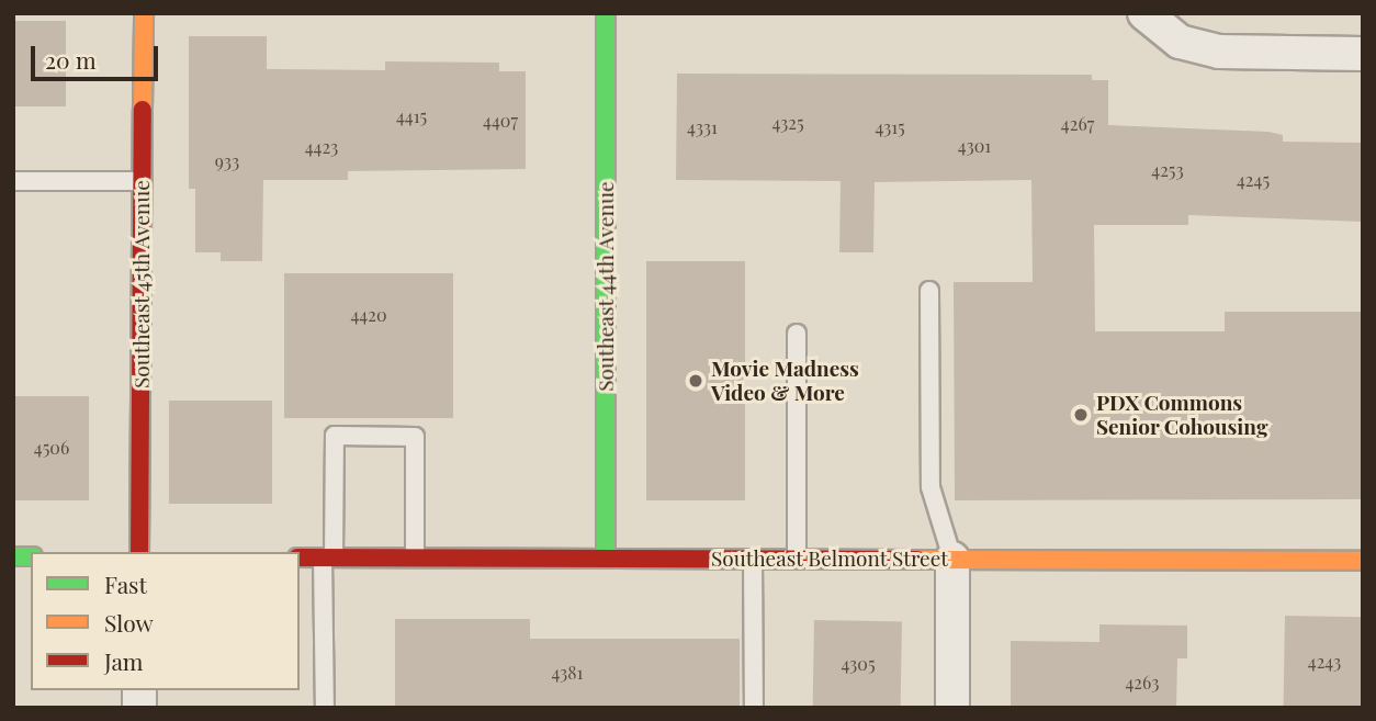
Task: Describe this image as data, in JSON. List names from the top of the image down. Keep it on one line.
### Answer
{"streets":{"street":["Southeast 45th Avenue","Southeast 44th Avenue","Southeast Belmont Street"]},"crossings":[["Southeast 44th Avenue","Southeast Belmont Street"]],"places":["Movie Madness Video & More","PDX Commons Senior Cohousing"],"house_numbers":["4415","4407","4325","4267","4331","4315","4301","4423","933","4253","4245","4420","4506","4243","4305","4381","4263"],"legend":["Fast","Slow","Jam"],"scale_bar":"20 m"}
